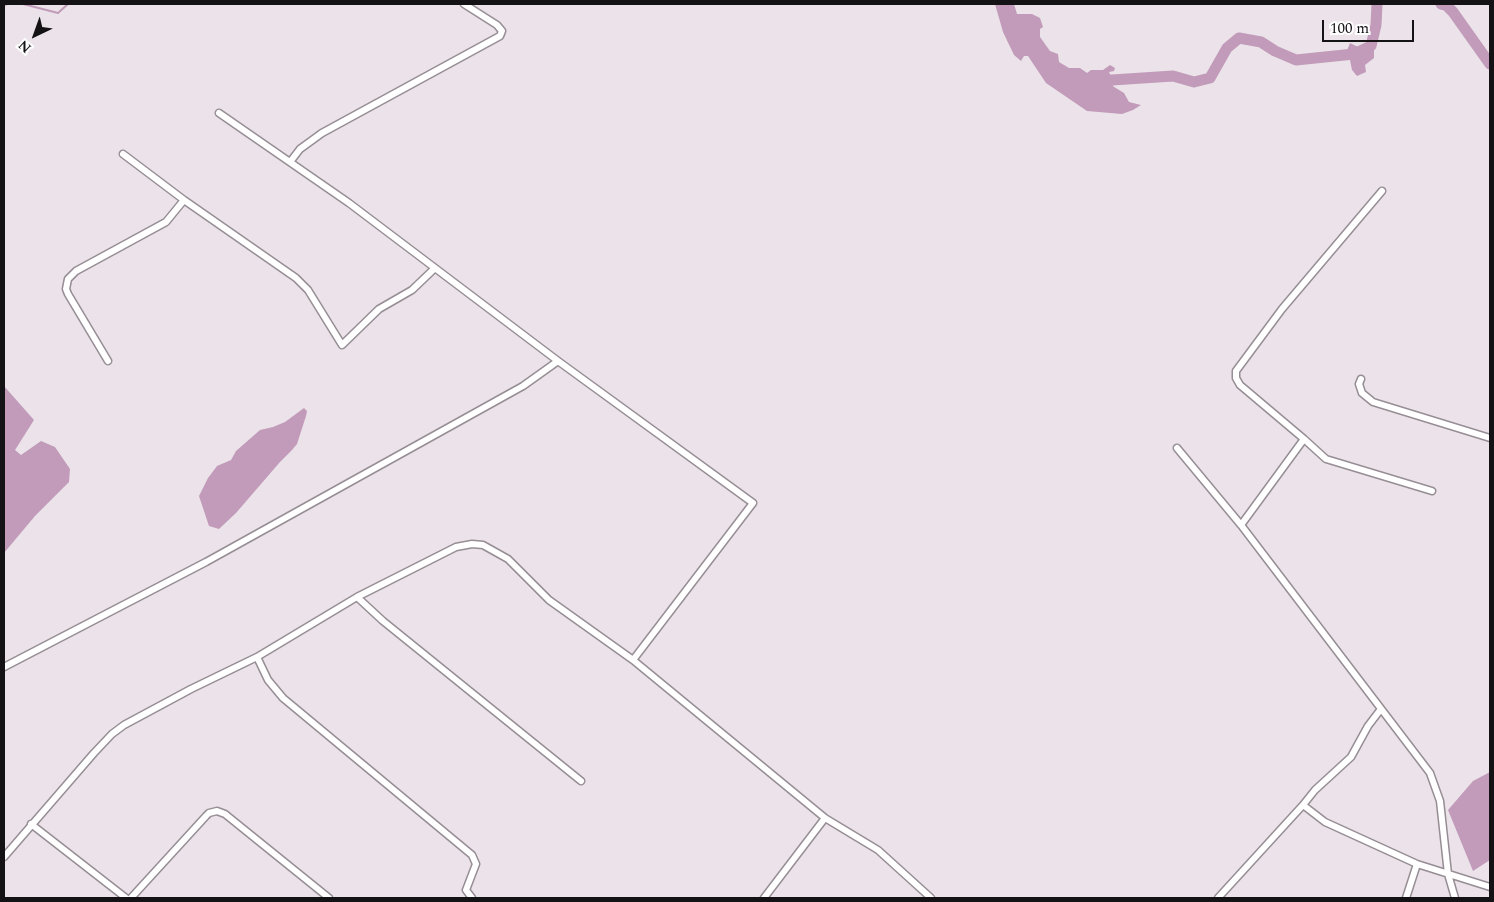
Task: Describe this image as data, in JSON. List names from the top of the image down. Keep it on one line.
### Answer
{"scale_bar":"100 m","north":"bottom left"}
